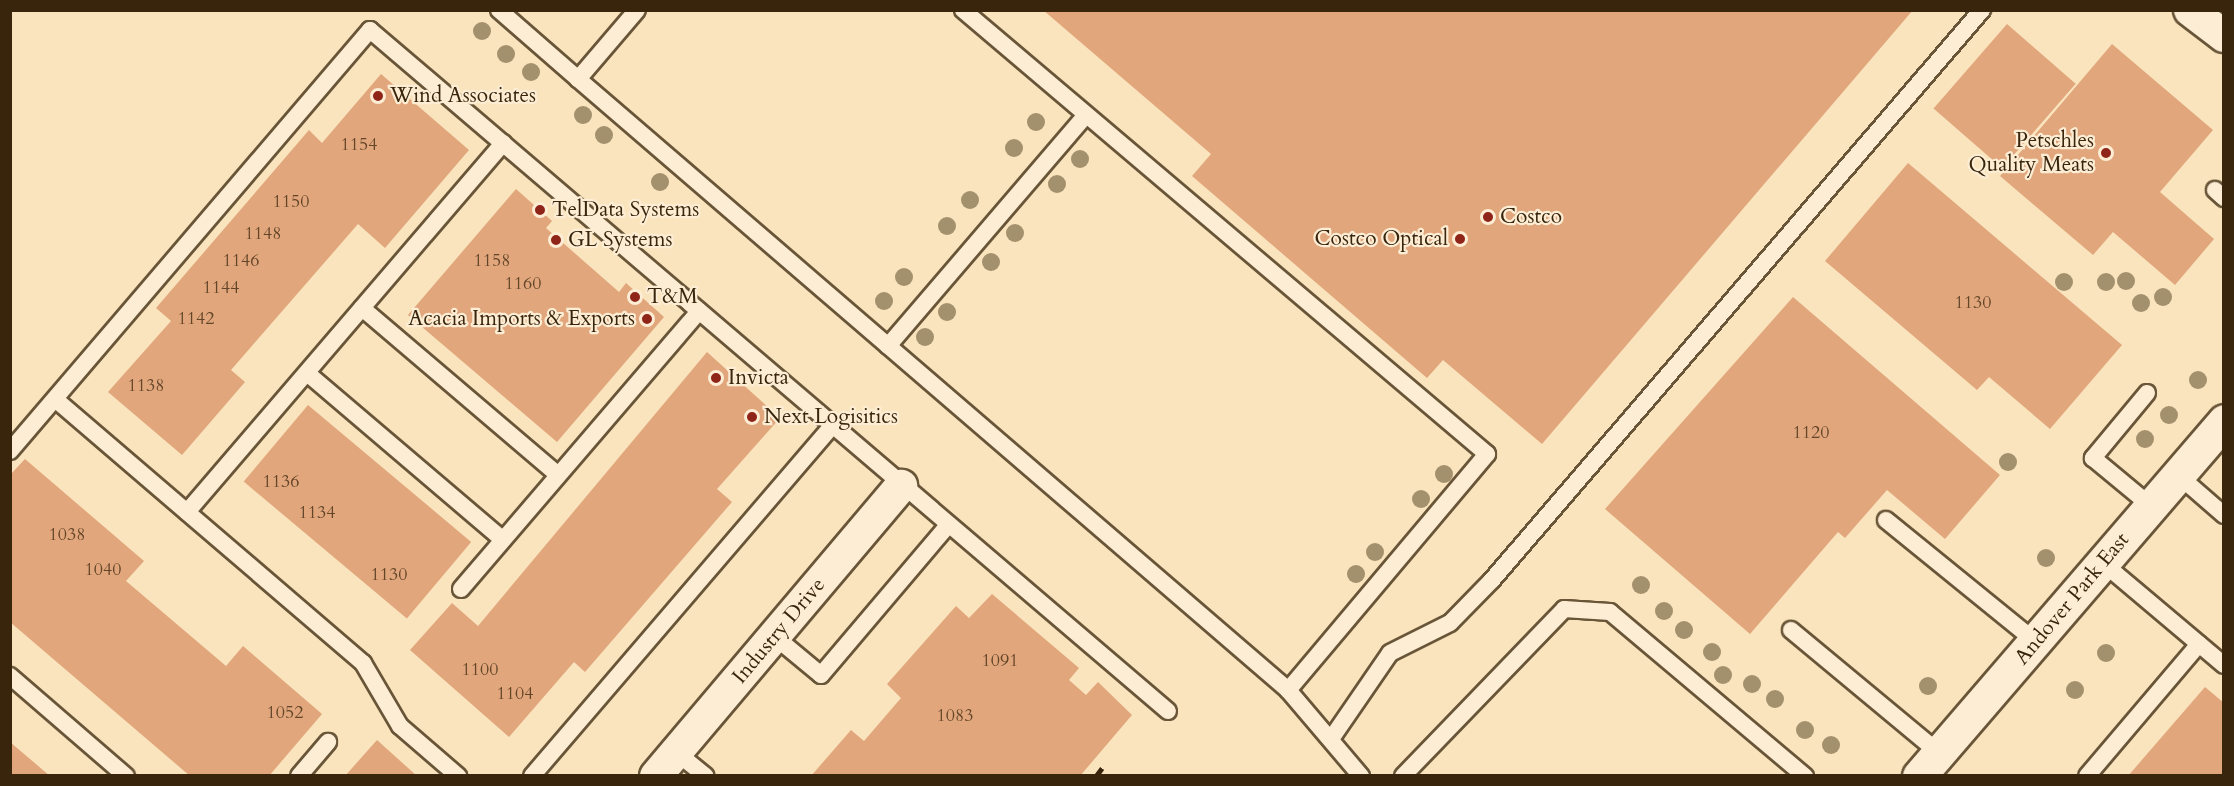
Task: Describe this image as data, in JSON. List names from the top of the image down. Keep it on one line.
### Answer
{"streets":{"street":["Andover Park East","Industry Drive"]},"places":["Wind Associates","Petschles Quality Meats","TelData Systems","Costco","Costco Optical","GL Systems","T&M","Acacia Imports & Exports","Invicta","Next Logisitics"],"house_numbers":["1154","1150","1148","1146","1158","1160","1144","1130","1142","1138","1120","1136","1134","1038","1040","1130","1091","1100","1104","1052","1083"]}
